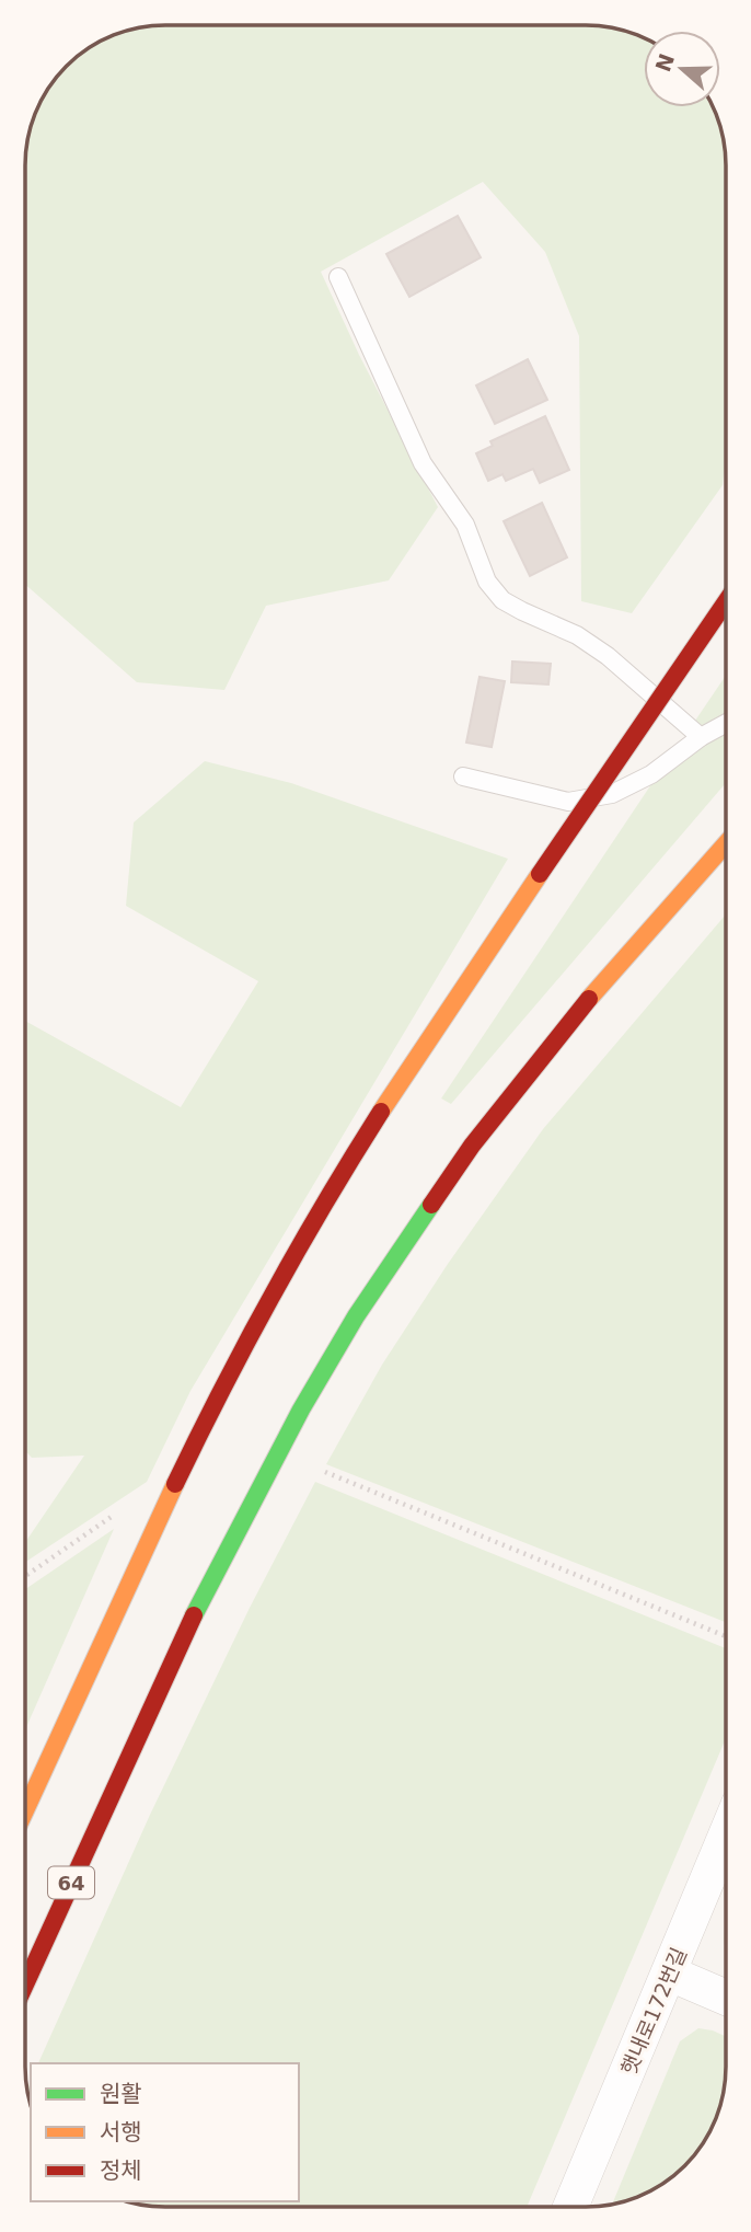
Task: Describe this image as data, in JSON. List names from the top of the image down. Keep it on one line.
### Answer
{"streets":{"highway":["64"],"street":["햇내로172번길"]},"legend":["원활","서행","정체"],"north":"left"}
